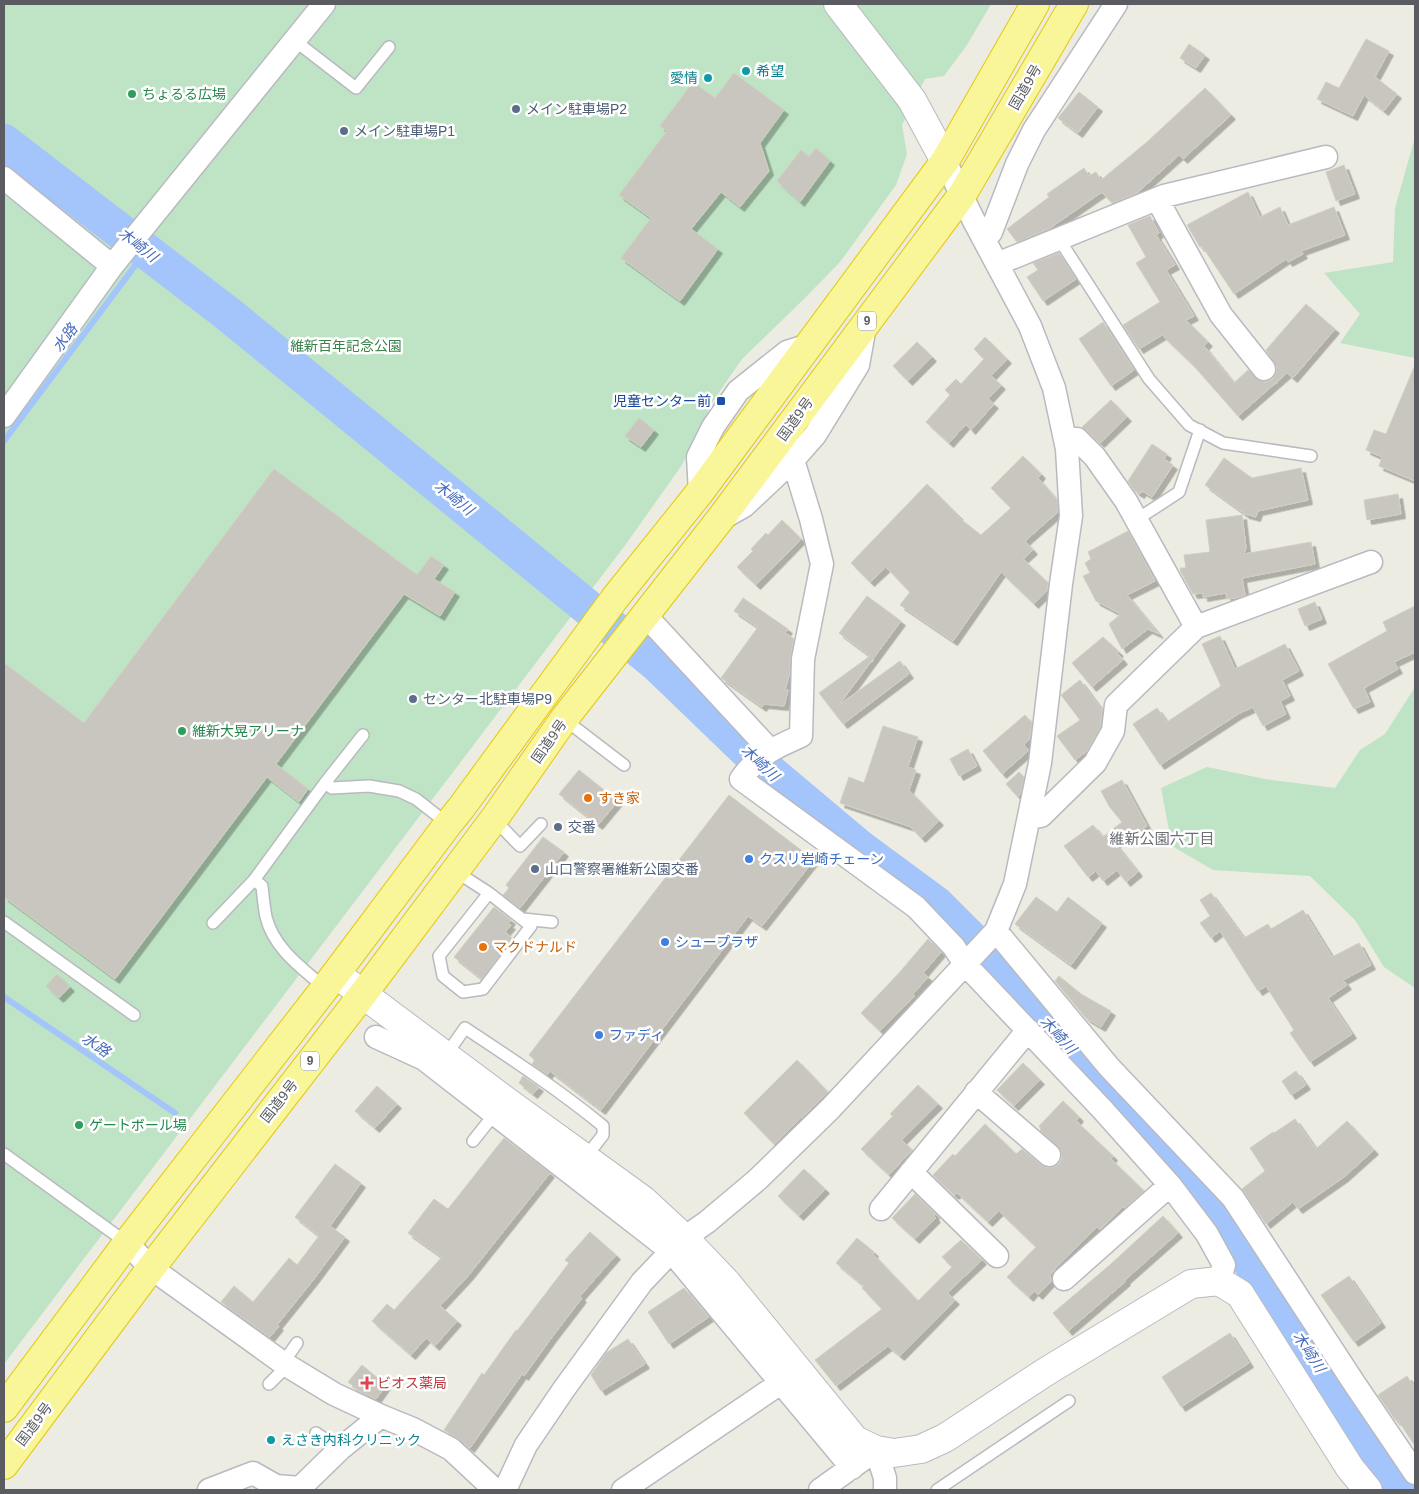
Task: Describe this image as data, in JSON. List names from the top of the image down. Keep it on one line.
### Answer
{"streets":{"highway":["国道9号","9"]},"districts":["維新公園六丁目"],"water":["木崎川","水路"],"parks":["維新百年記念公園"],"places":{"other":["希望","愛情","ちょるる広場","メイン駐車場P2","メイン駐車場P1","センター北駐車場P9","維新大晃アリーナ","すき家","交番","クスリ岩崎チェーン","山口警察署維新公園交番","シュープラザ","マクドナルド","ファディ","ゲートボール場","えさき内科クリニック"],"transit":["児童センター前"],"health":["ビオス薬局"]}}
